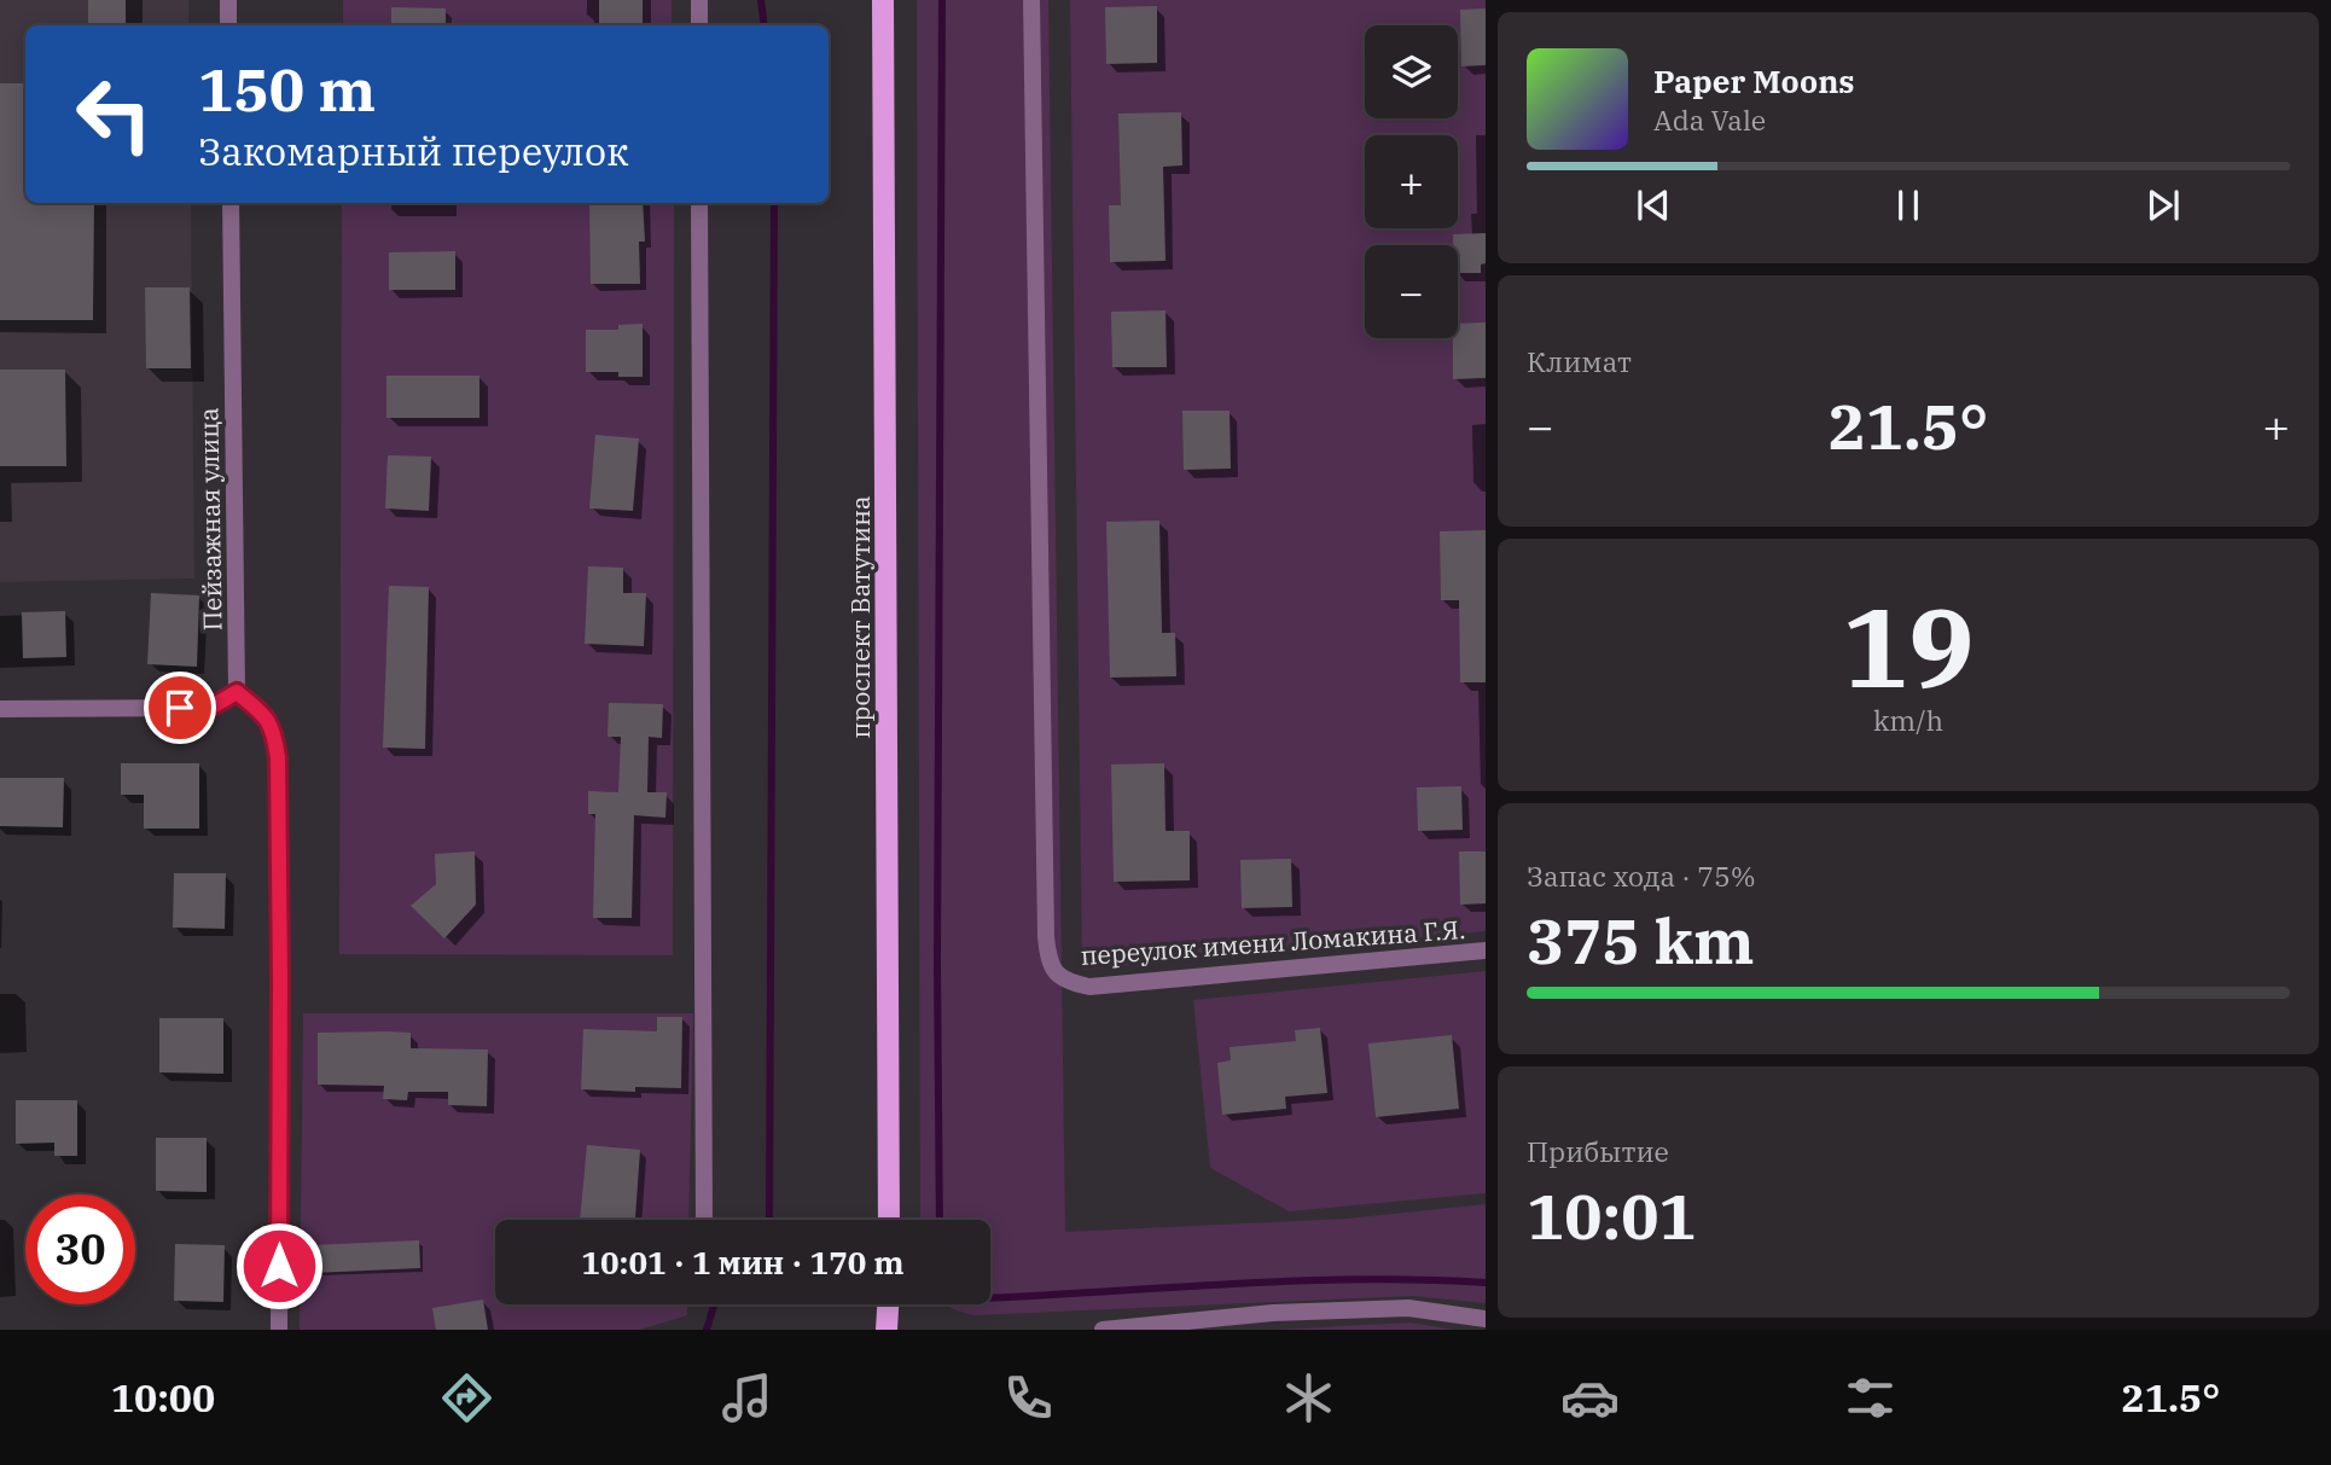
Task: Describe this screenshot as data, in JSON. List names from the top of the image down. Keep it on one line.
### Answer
{"streets":{"main road":["проспект Ватутина"],"street":["Пейзажная улица","переулок имени Ломакина Г.Я."]},"page":{"map_buttons":["+","−"],"turn":["150 m","Закомарный переулок"],"song":["Paper Moons","Ada Vale"],"tile":["Климат",["19","km/h"],["Запас хода · 75%","375 km"],["Прибытие","10:01"]],"heat":["−","21.5°","+"],"limit":"30","trip":"10:01 · 1 мин · 170 m","tabs":["10:00","21.5°"]}}
